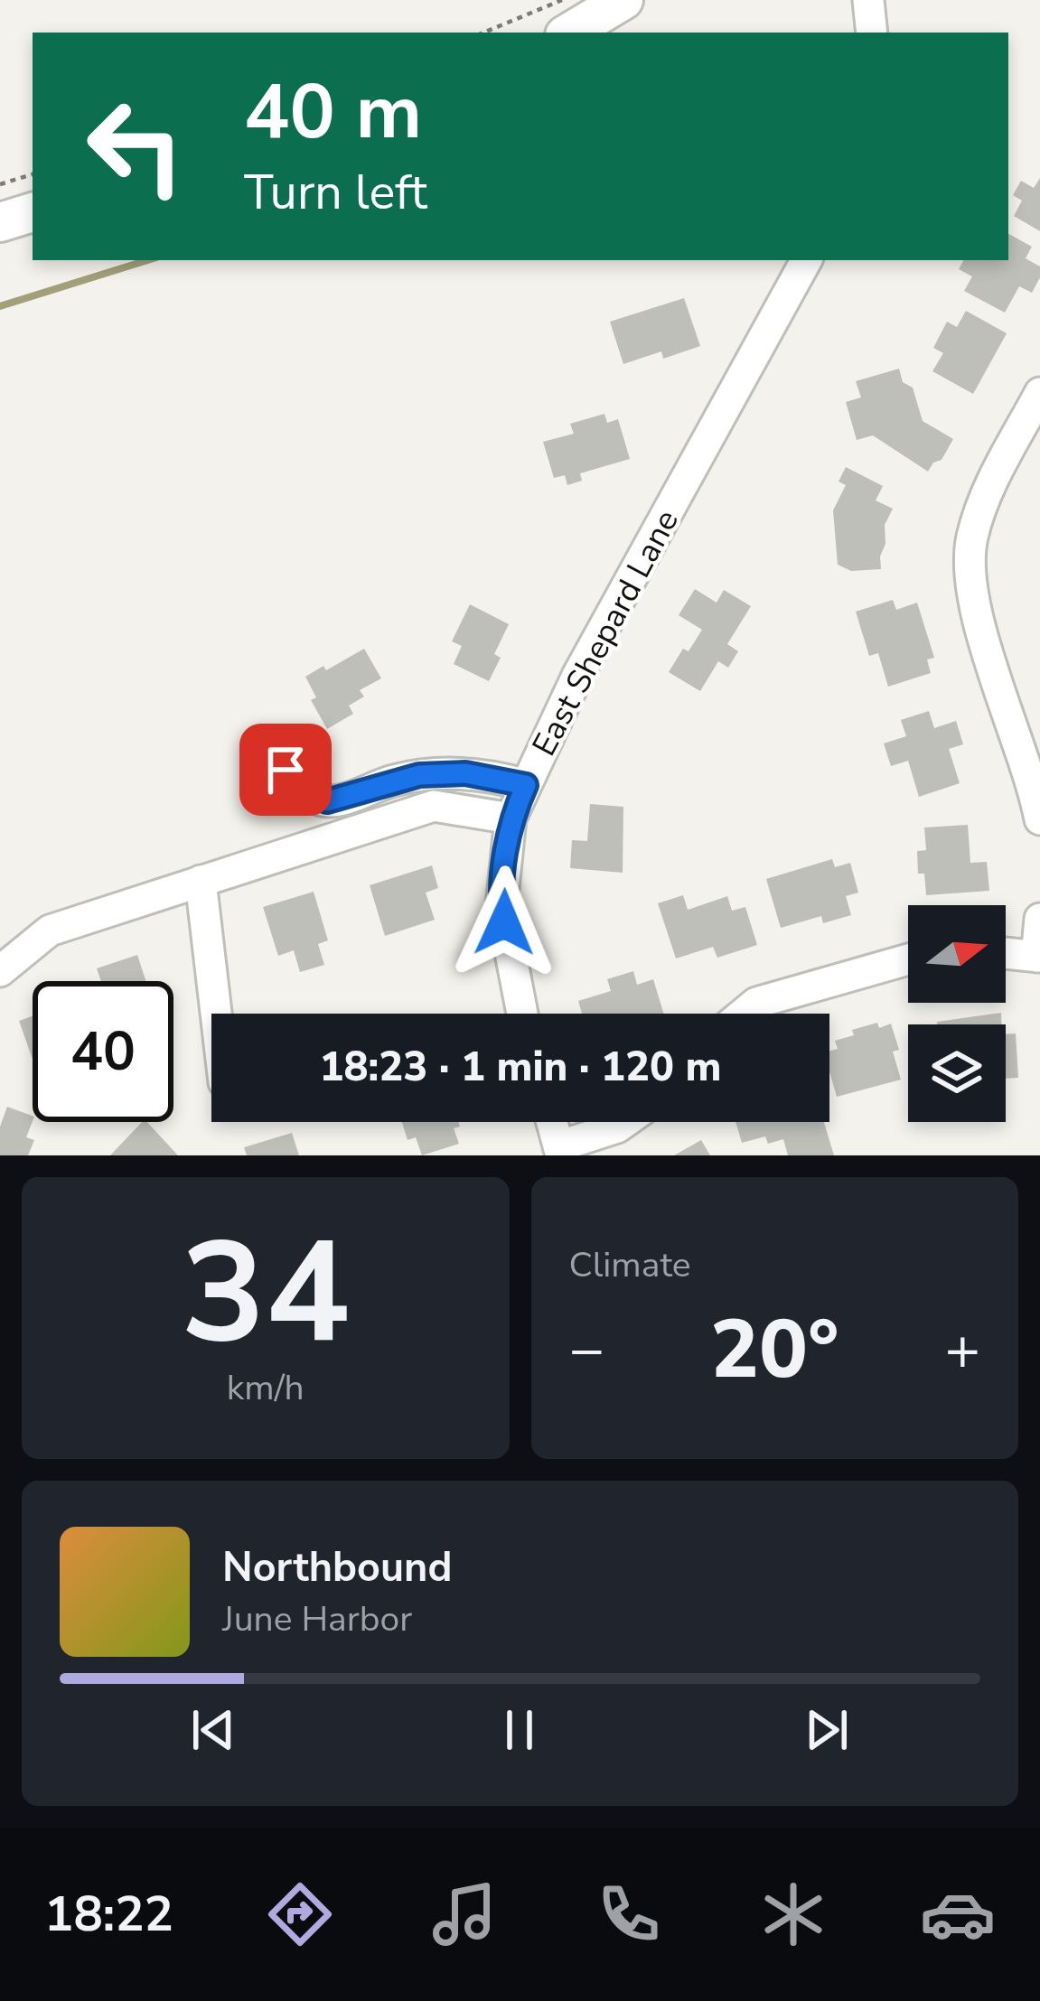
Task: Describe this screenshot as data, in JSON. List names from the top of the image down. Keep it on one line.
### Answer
{"streets":{"street":["East Shepard Lane"]},"north":"right","page":{"turn":["40 m","Turn left"],"limit":"40","trip":"18:23 · 1 min · 120 m","tile":[["34","km/h"],"Climate"],"heat":["−","20°","+"],"song":["Northbound","June Harbor"],"tabs":"18:22"}}
